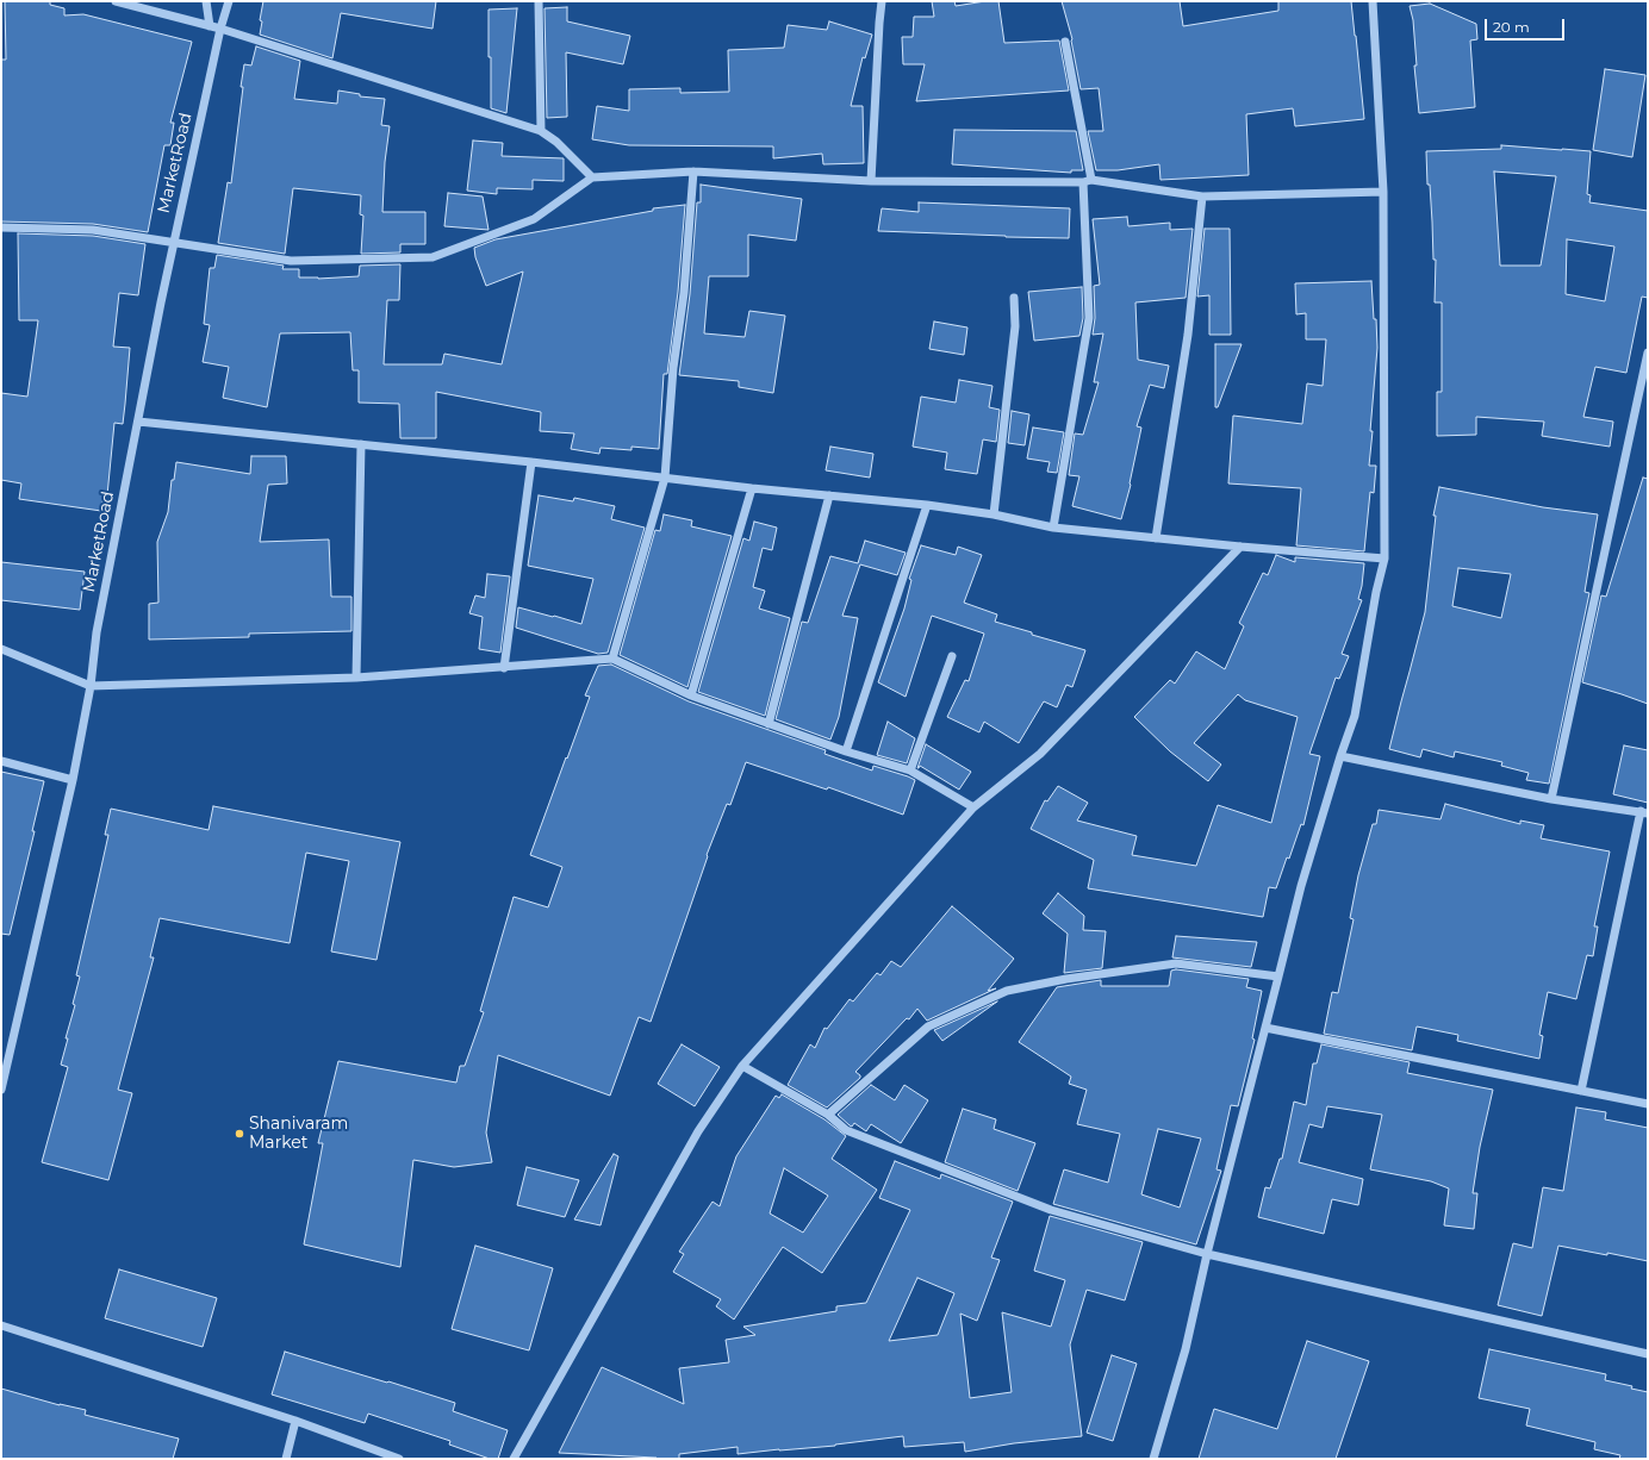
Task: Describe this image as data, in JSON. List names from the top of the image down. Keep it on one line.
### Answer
{"streets":{"street":["MarketRoad"]},"places":["Shanivaram Market"],"scale_bar":"20 m"}
